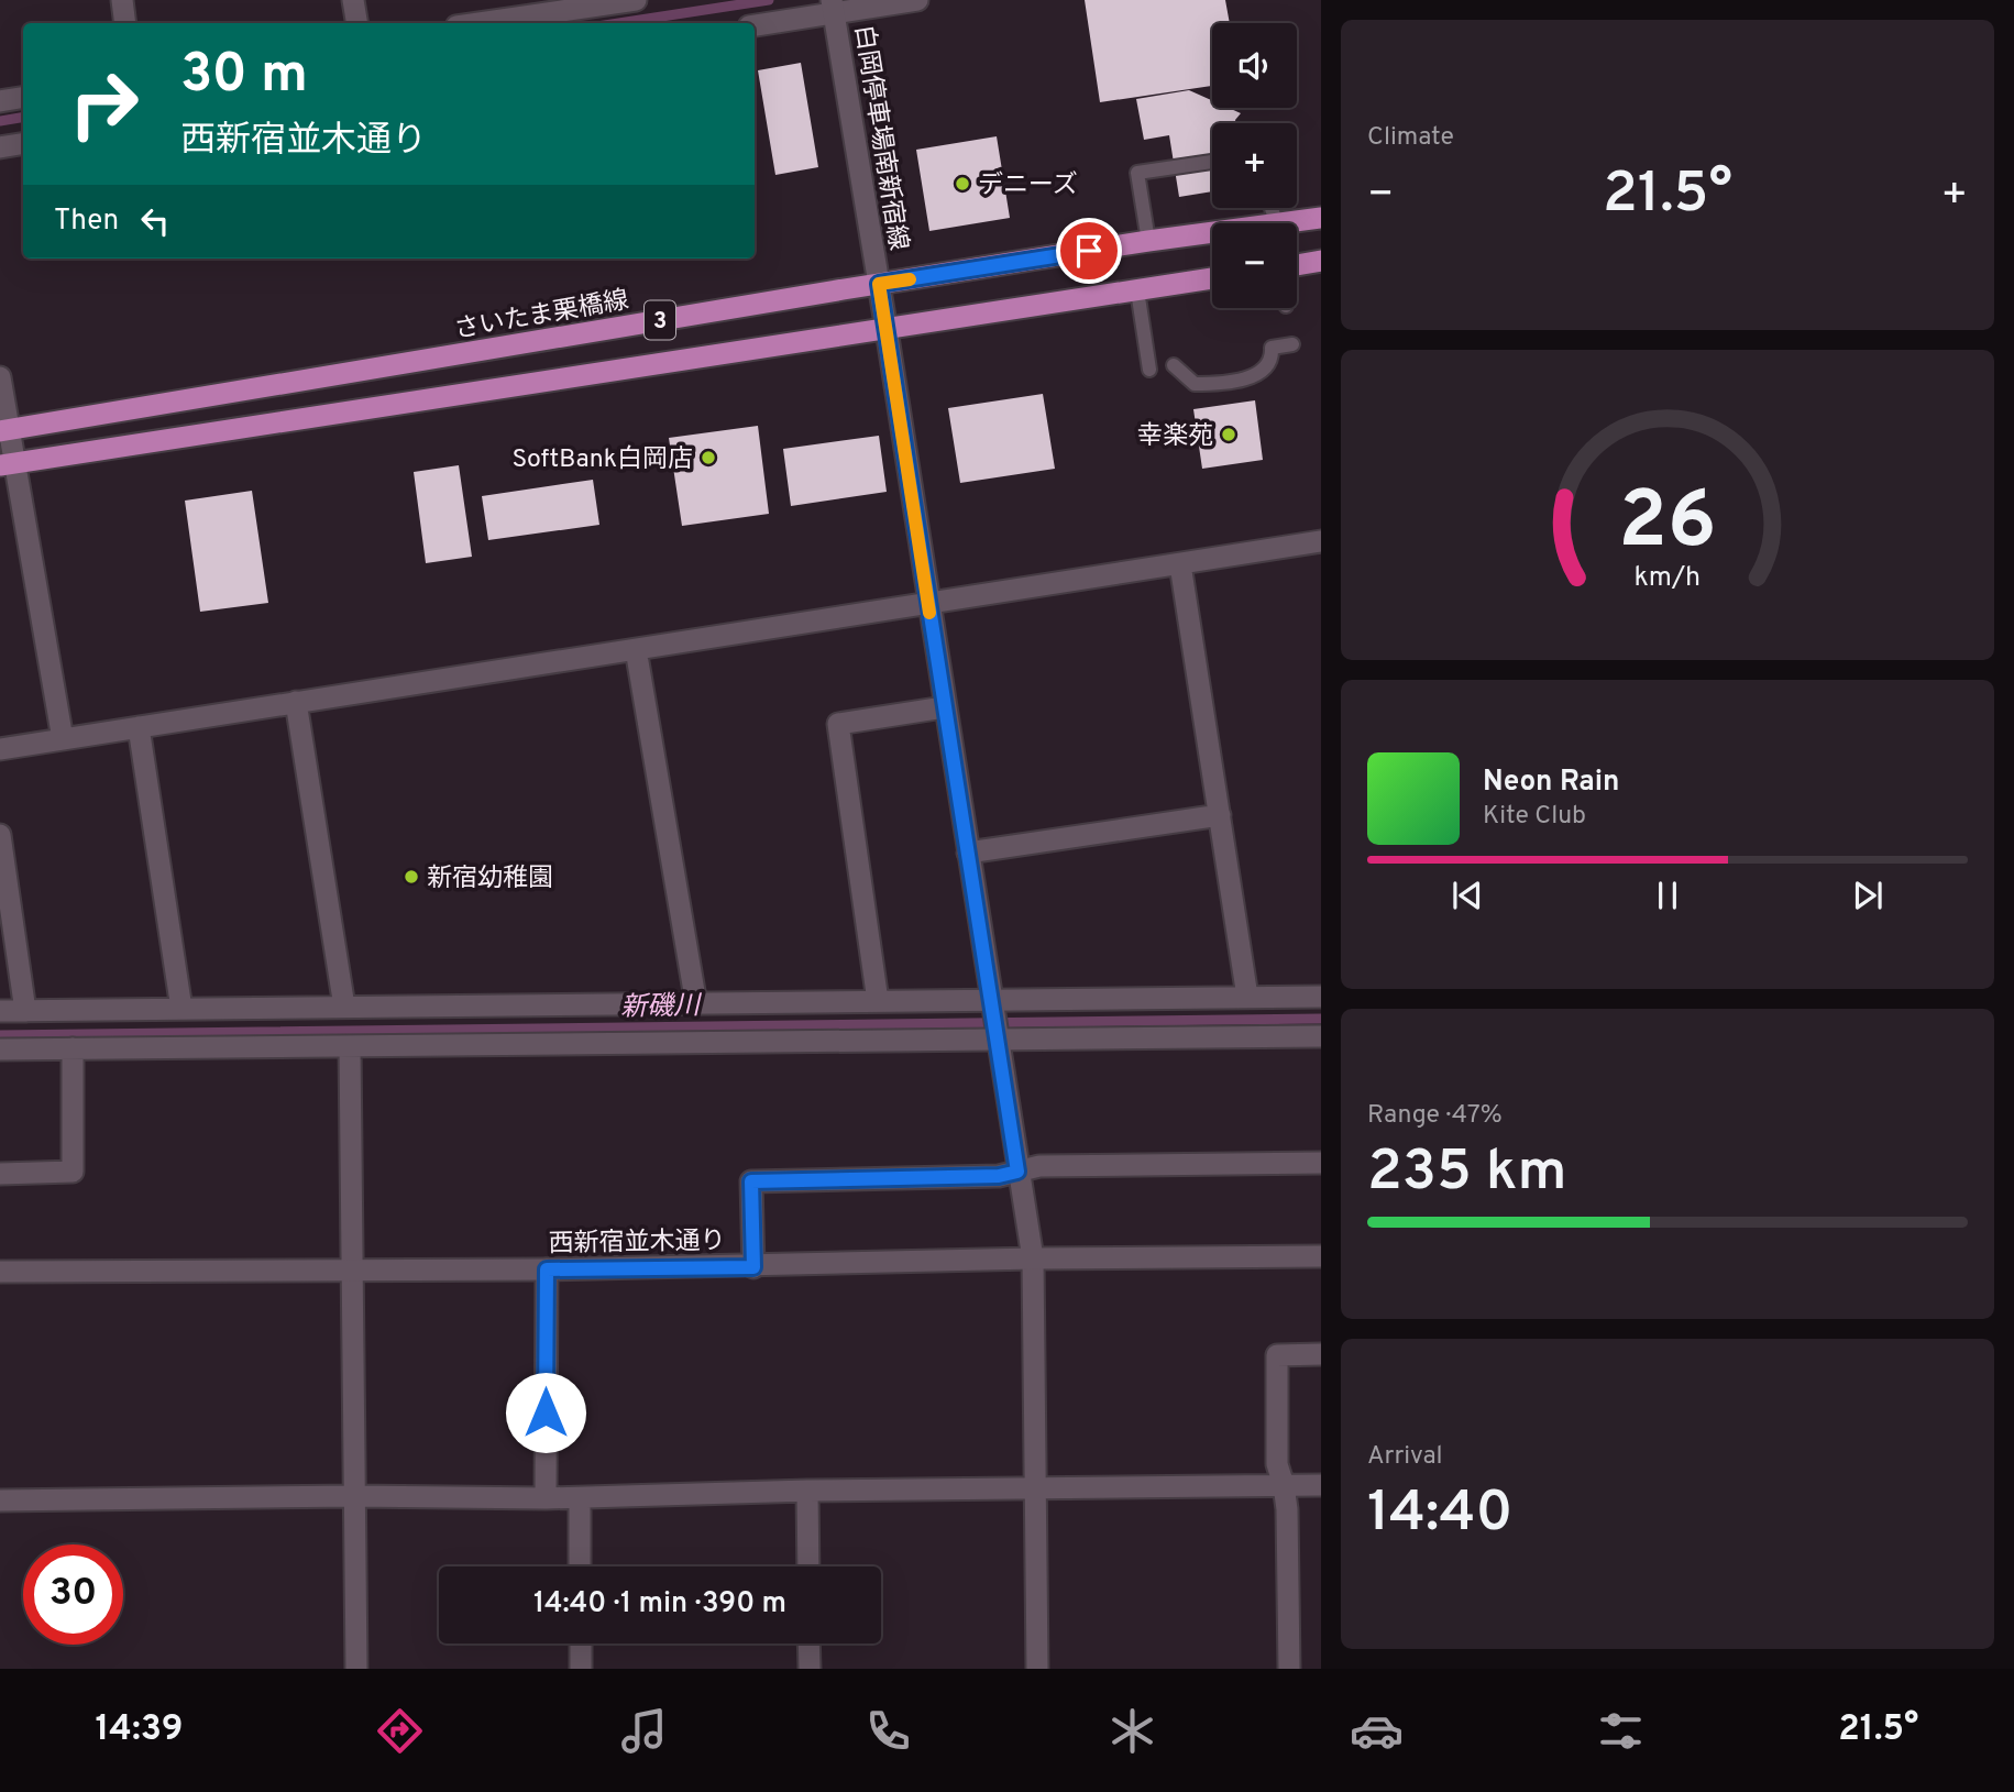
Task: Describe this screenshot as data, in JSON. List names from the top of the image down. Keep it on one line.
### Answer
{"streets":{"main road":["さいたま栗橋線","3"],"street":["白岡停車場南新宿線","西新宿並木通り"]},"crossings":[["白岡停車場南新宿線","さいたま栗橋線"],["白岡停車場南新宿線","3"],["白岡停車場南新宿線","西新宿並木通り"]],"water":["新磯川"],"places":["デニーズ","幸楽苑","SoftBank白岡店","新宿幼稚園"],"page":{"tile":["Climate",["Range · 47%","235 km"],["Arrival","14:40"]],"map_buttons":["+","−"],"turn":["30 m","西新宿並木通り"],"heat":["−","21.5°","+"],"then":"Then","song":["Neon Rain","Kite Club"],"limit":"30","trip":"14:40 · 1 min · 390 m","tabs":["14:39","21.5°"],"gauge":["26","km/h"]}}
